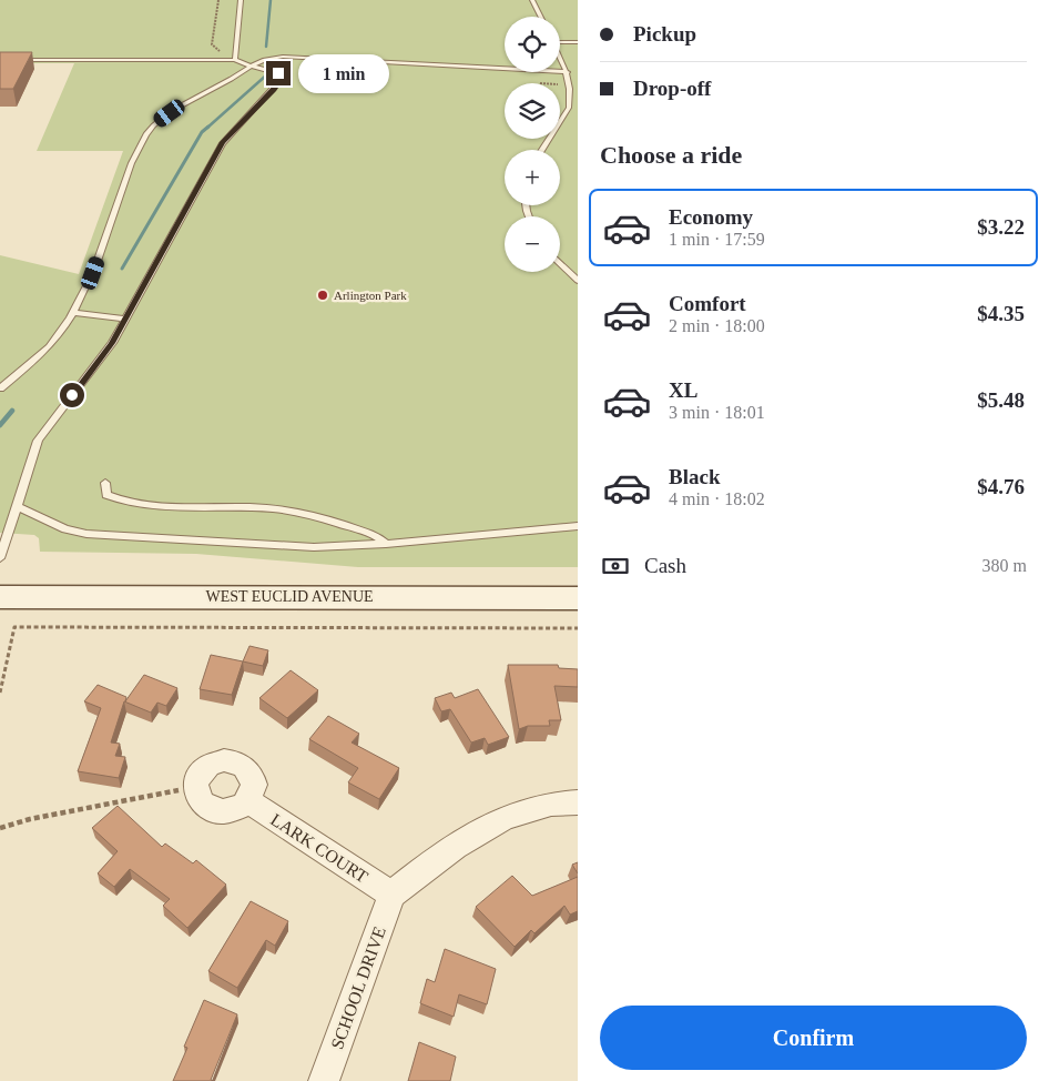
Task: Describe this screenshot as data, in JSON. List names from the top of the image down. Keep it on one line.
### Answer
{"streets":{"main road":["WEST EUCLID AVENUE"],"street":["LARK COURT","SCHOOL DRIVE"]},"crossings":[["LARK COURT","SCHOOL DRIVE"]],"places":["Arlington Park"],"page":{"banner":["Pickup","Drop-off"],"map_buttons":["+","−"],"bubble":"1 min","heading":"Choose a ride","list":[{"name":"Economy","note":"1 min · 17:59","value":"$3.22"},{"name":"Comfort","note":"2 min · 18:00","value":"$4.35"},{"name":"XL","note":"3 min · 18:01","value":"$5.48"},{"name":"Black","note":"4 min · 18:02","value":"$4.76"}],"pay":["Cash","380 m"],"buttons":"Confirm"}}
